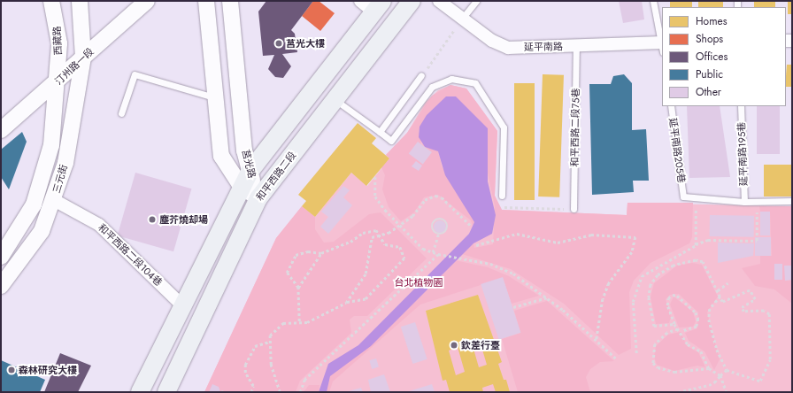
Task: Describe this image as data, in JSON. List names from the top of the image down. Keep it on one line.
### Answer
{"streets":{"main road":["和平西路二段"],"street":["西藏路","延平南路","汀州路一段","莒光路","三元街","和平西路二段104巷"],"lane":["和平西路二段75巷","延平南路205巷","延平南路195巷"]},"crossings":[["西藏路","汀州路一段"],["西藏路","三元街"],["延平南路","和平西路二段75巷"],["汀州路一段","三元街"],["莒光路","和平西路二段"],["三元街","和平西路二段104巷"]],"parks":["台北植物園"],"places":["莒光大樓","塵芥燒却場","欽差行臺","森林研究大樓"],"legend":["Homes","Shops","Offices","Public","Other"]}
